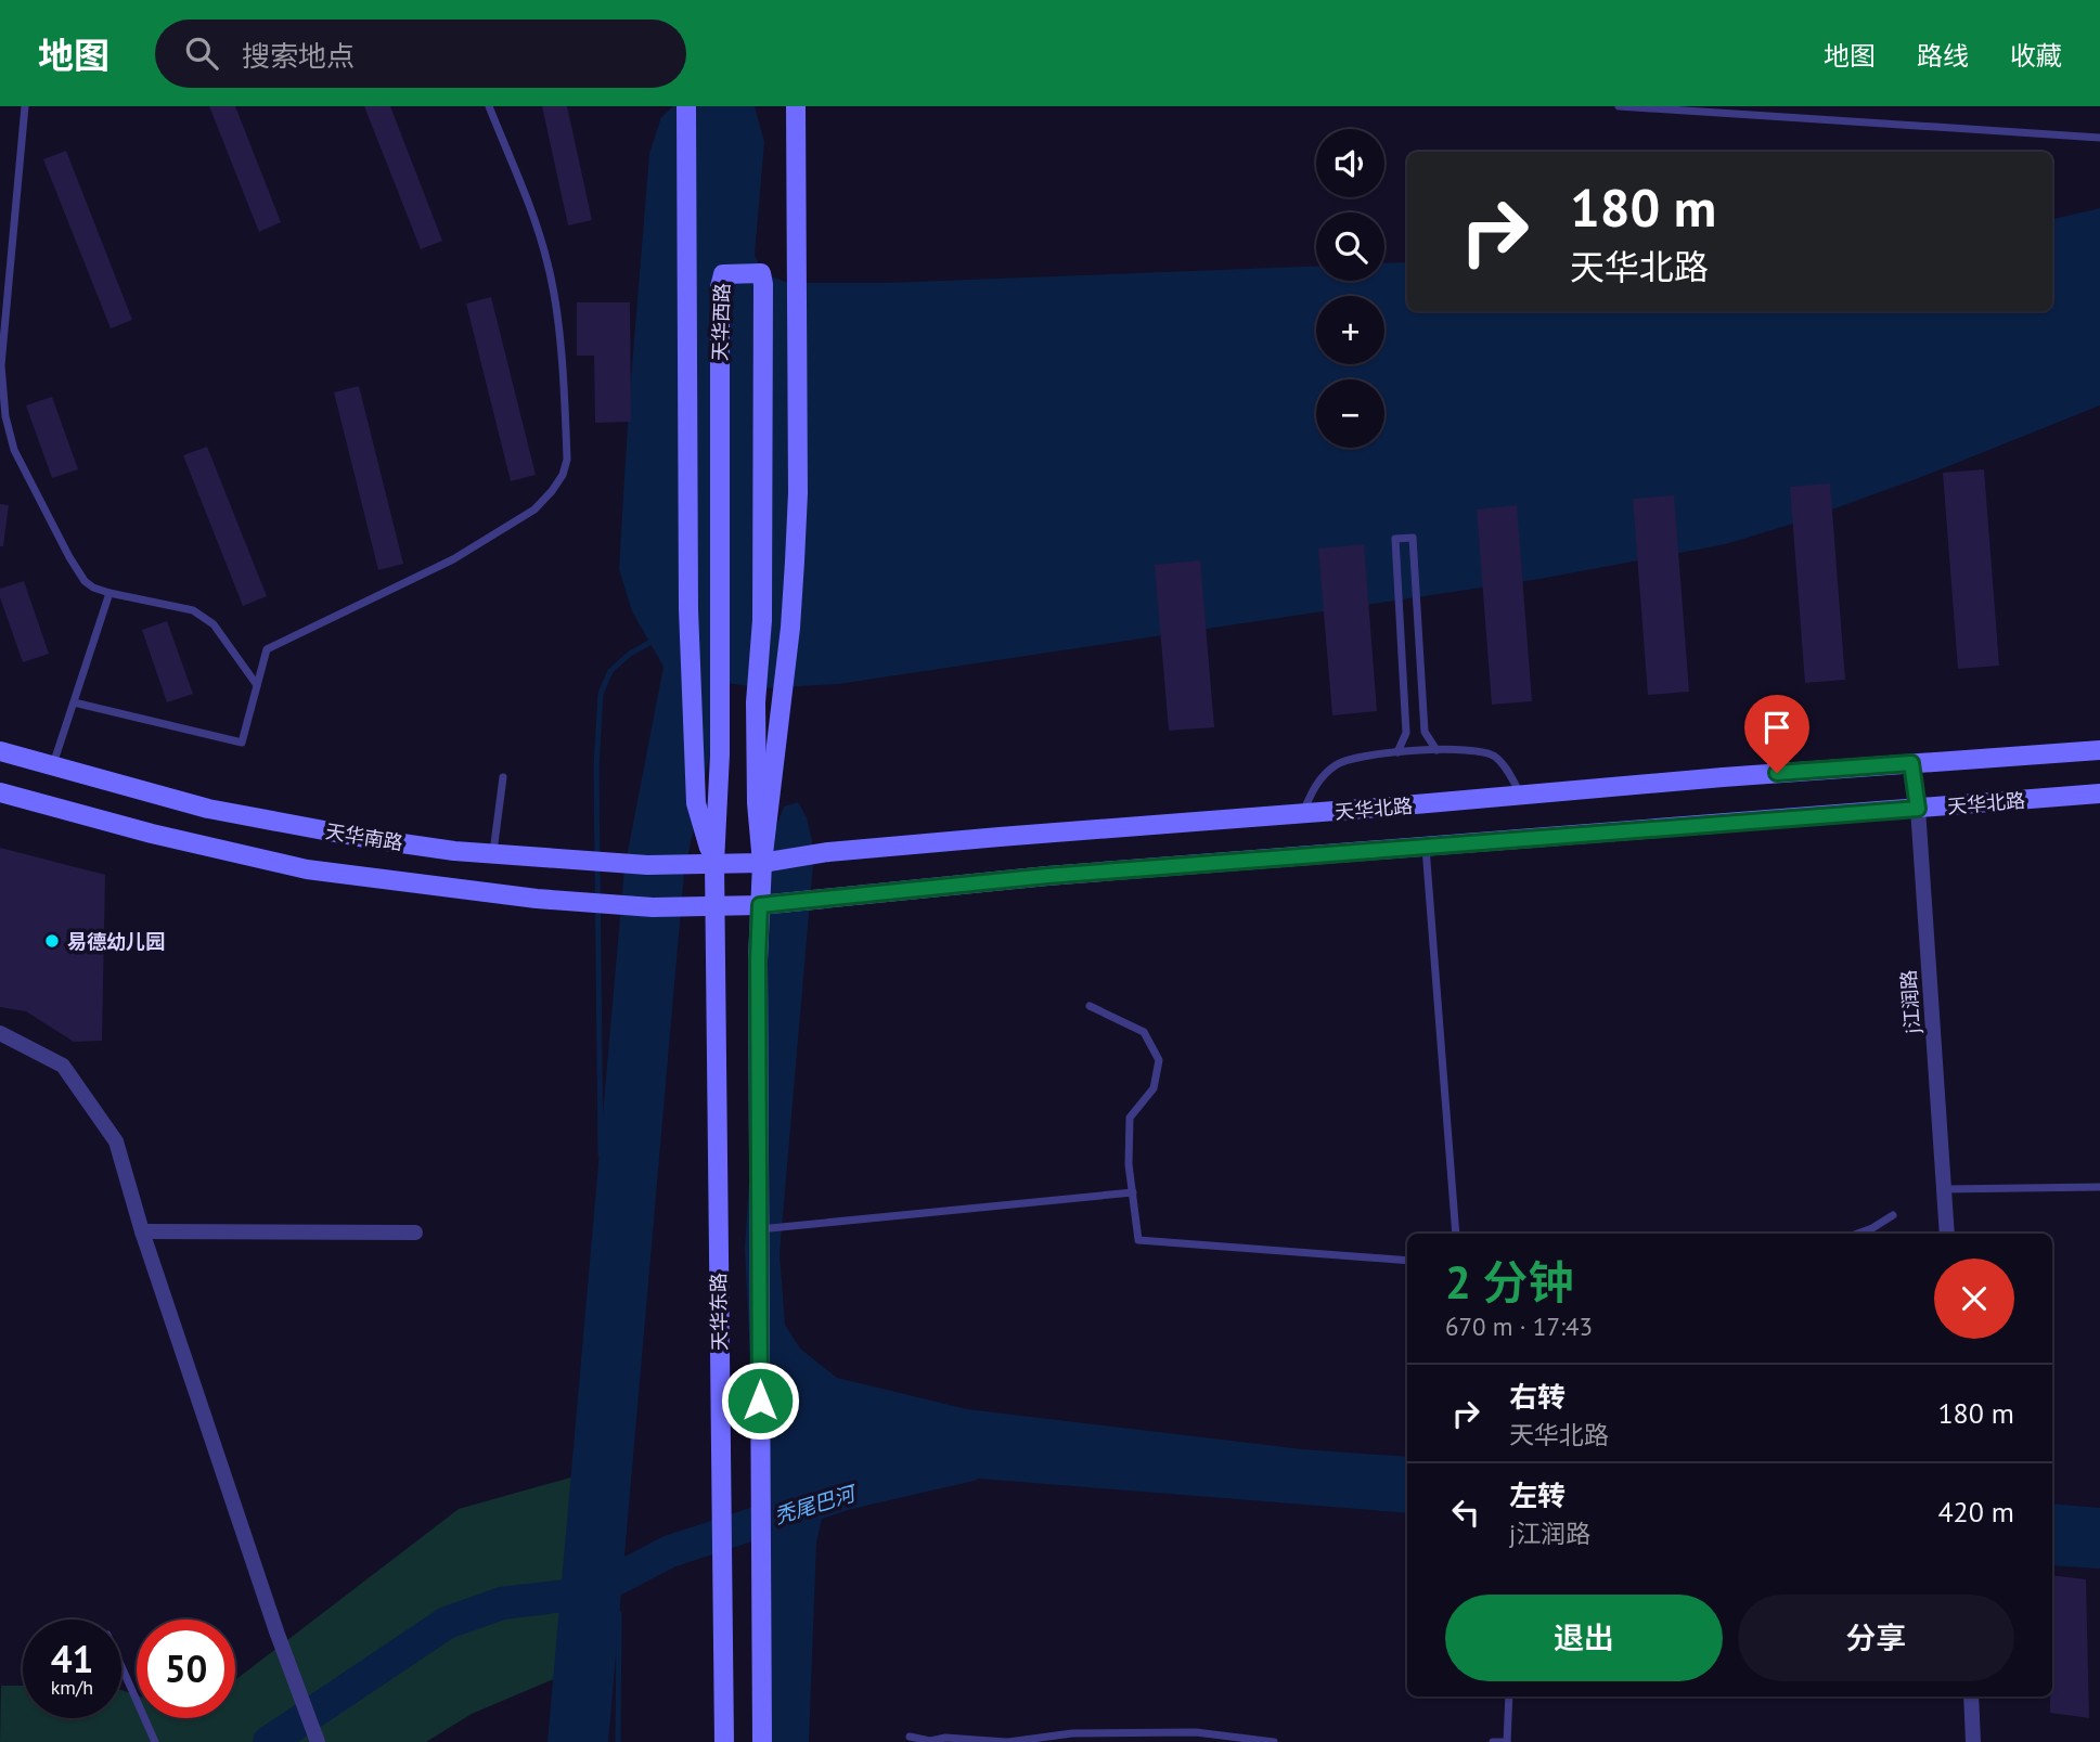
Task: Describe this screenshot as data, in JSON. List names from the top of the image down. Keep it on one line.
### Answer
{"streets":{"main road":["天华西路","天华北路","天华南路","天华东路"],"street":["j江润路"]},"crossings":[["天华西路","天华北路"],["天华西路","天华南路"],["天华西路","天华东路"],["天华北路","天华南路"],["天华北路","j江润路"],["天华北路","天华东路"],["天华南路","天华东路"]],"water":["秃尾巴河"],"places":["易德幼儿园"],"page":{"header":"地图","search":"搜索地点","nav":["地图","路线","收藏"],"map_buttons":["+","−"],"turn":["180 m","天华北路"],"heading":["2 分钟","670 m · 17:43"],"list":[{"name":"右转","note":"天华北路","value":"180 m"},{"name":"左转","note":"j江润路","value":"420 m"}],"buttons":["退出","分享"],"speed":"41 km/h","limit":"50"}}
